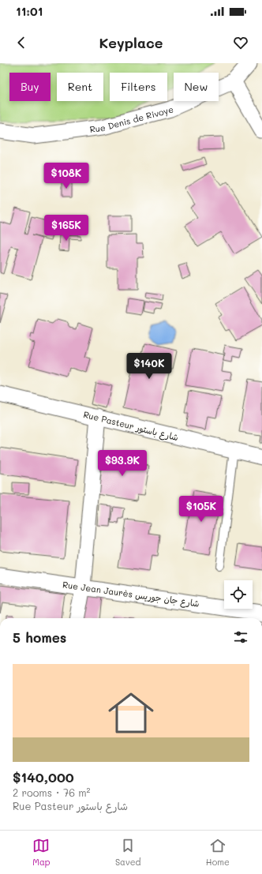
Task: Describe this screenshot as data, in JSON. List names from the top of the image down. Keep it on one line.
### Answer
{"streets":{"street":["Rue Denis de Rivoye","Rue Pasteur شارع باستور","Rue Jean Jaurès شارع جان جوريس"]},"page":{"status":"11:01","header":"Keyplace","chip":["Buy","Rent","Filters","New"],"price":["$108K","$165K","$140K","$93.9K","$105K"],"heading":"5 homes","list":[{"name":"$140,000","note":"2 rooms · 76 m² · Rue Pasteur شارع باستور"}],"tabs":["Map","Saved","Home"]}}
